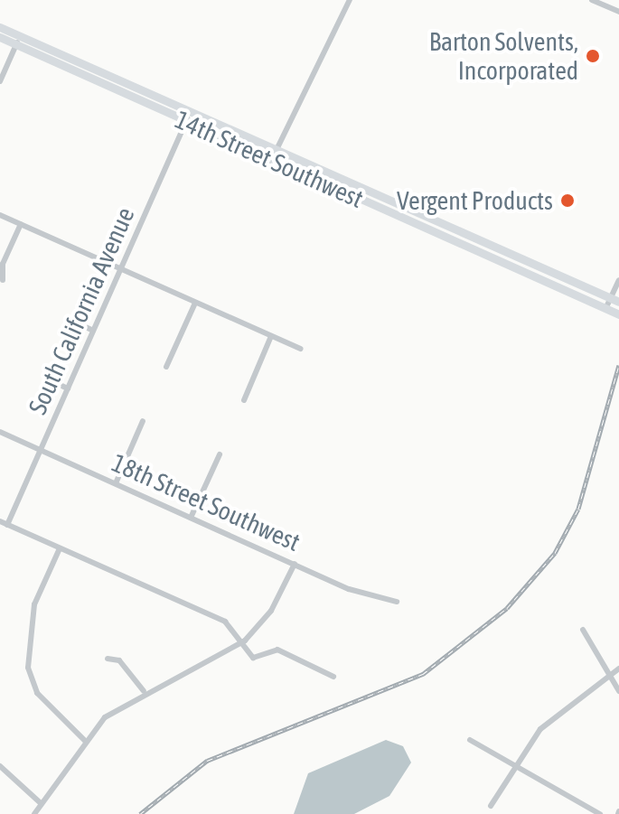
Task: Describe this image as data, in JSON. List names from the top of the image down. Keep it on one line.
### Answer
{"streets":{"main road":["14th Street Southwest"],"street":["South California Avenue","18th Street Southwest"]},"crossings":[["14th Street Southwest","South California Avenue"],["South California Avenue","18th Street Southwest"]],"places":["Barton Solvents, Incorporated","Vergent Products"]}
